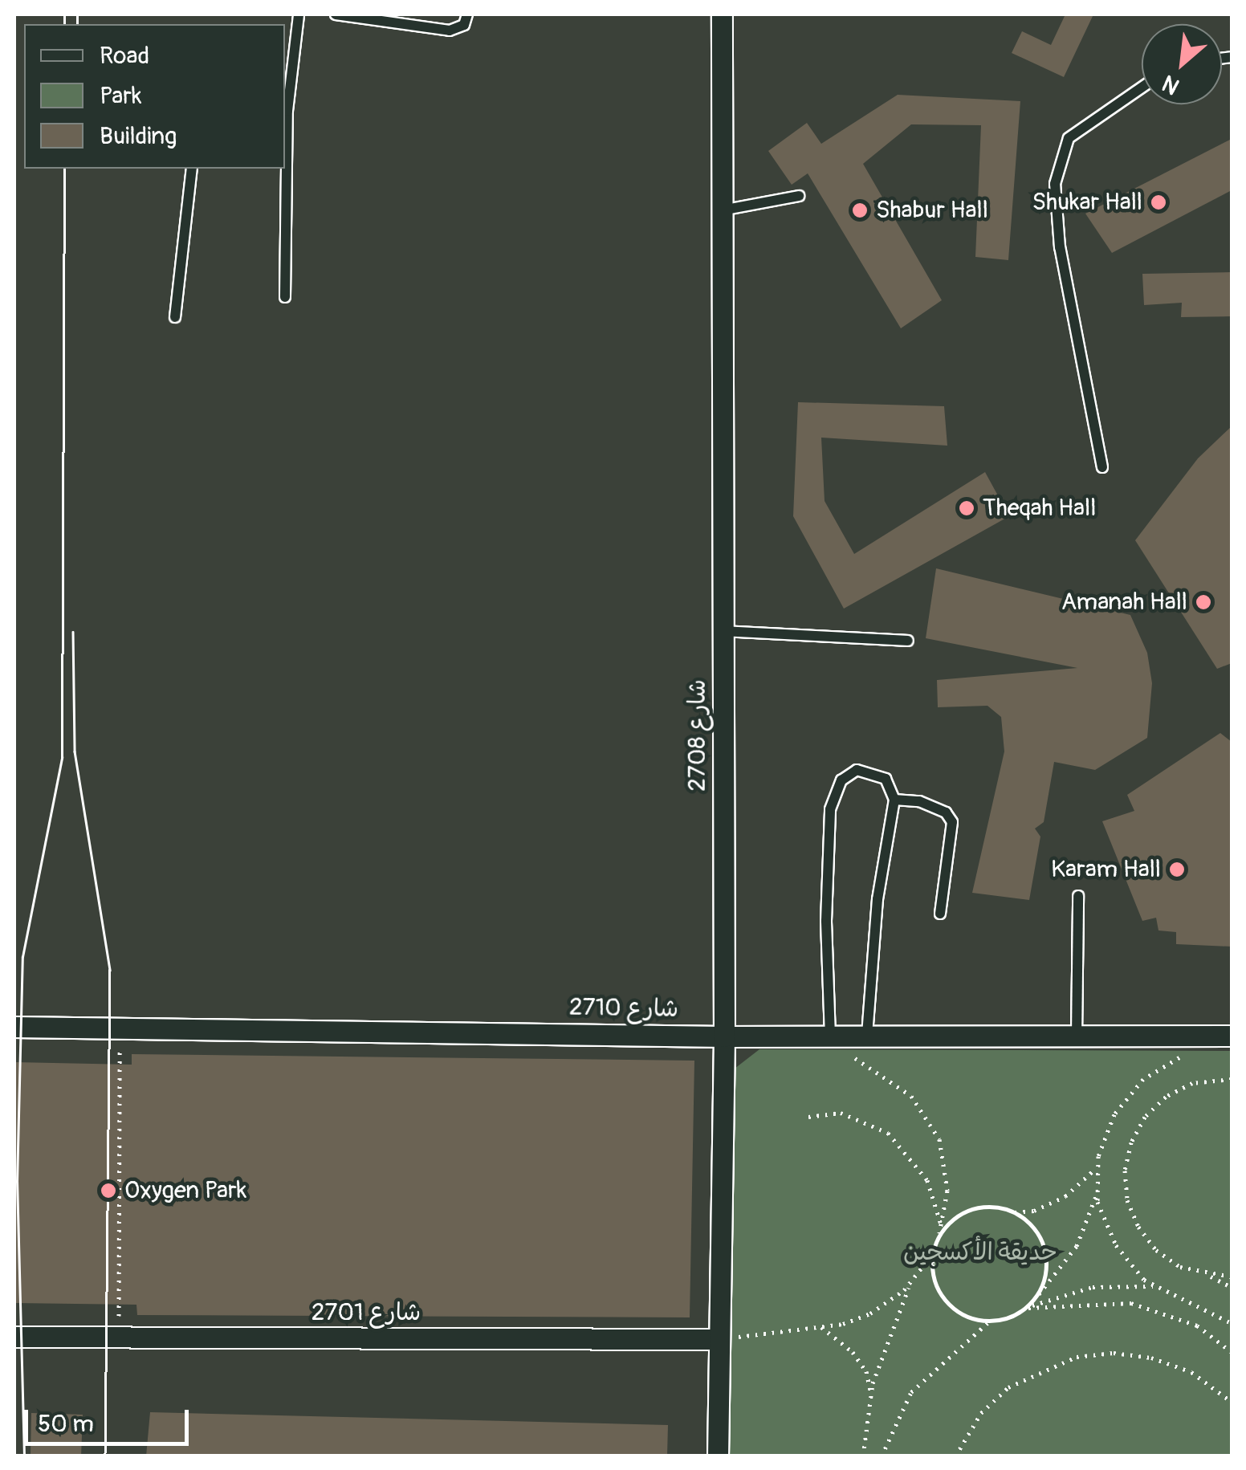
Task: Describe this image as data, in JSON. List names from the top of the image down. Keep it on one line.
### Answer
{"streets":{"street":["شارع 2708","شارع 2710","شارع 2701"]},"crossings":[["شارع 2708","شارع 2710"],["شارع 2708","شارع 2701"]],"parks":["حديقة الأكسجين"],"places":["Shukar Hall","Shabur Hall","Theqah Hall","Amanah Hall","Karam Hall","Oxygen Park"],"legend":["Road","Park","Building"],"scale_bar":"50 m","north":"bottom left"}
